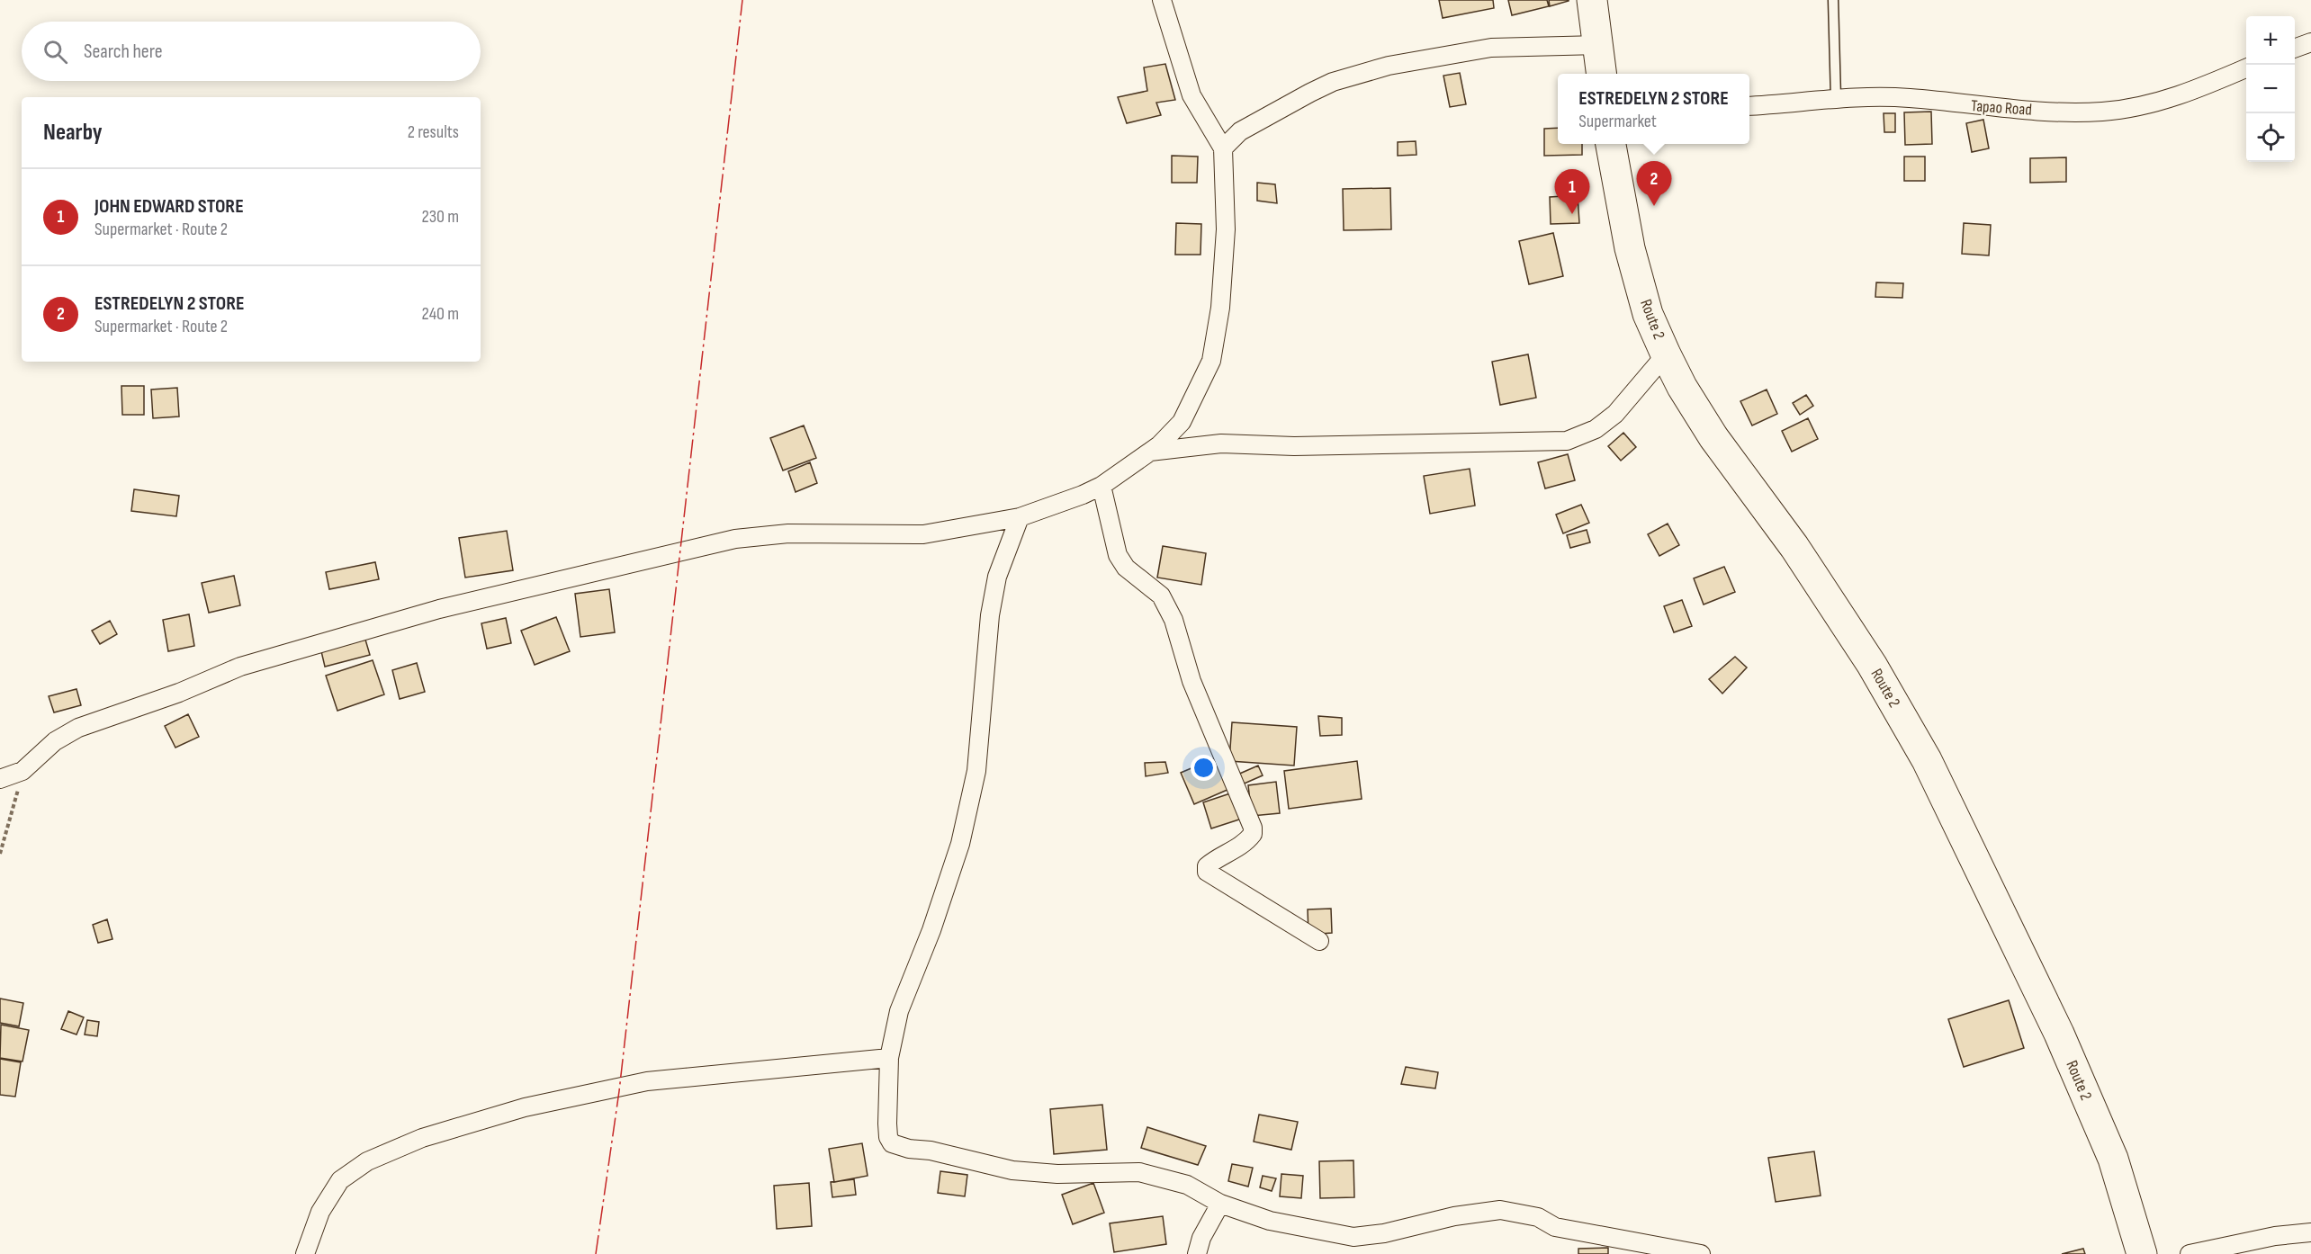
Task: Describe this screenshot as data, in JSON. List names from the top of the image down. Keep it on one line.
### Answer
{"streets":{"highway":["Route 2"],"street":["Tapao Road"]},"page":{"map_buttons":["+","−"],"search":"Search here","popup":["ESTREDELYN 2 STORE","Supermarket"],"heading":["Nearby","2 results"],"pins":["2","1"],"list":[{"mark":"1","name":"JOHN EDWARD STORE","note":"Supermarket · Route 2","value":"230 m"},{"mark":"2","name":"ESTREDELYN 2 STORE","note":"Supermarket · Route 2","value":"240 m"}]}}
